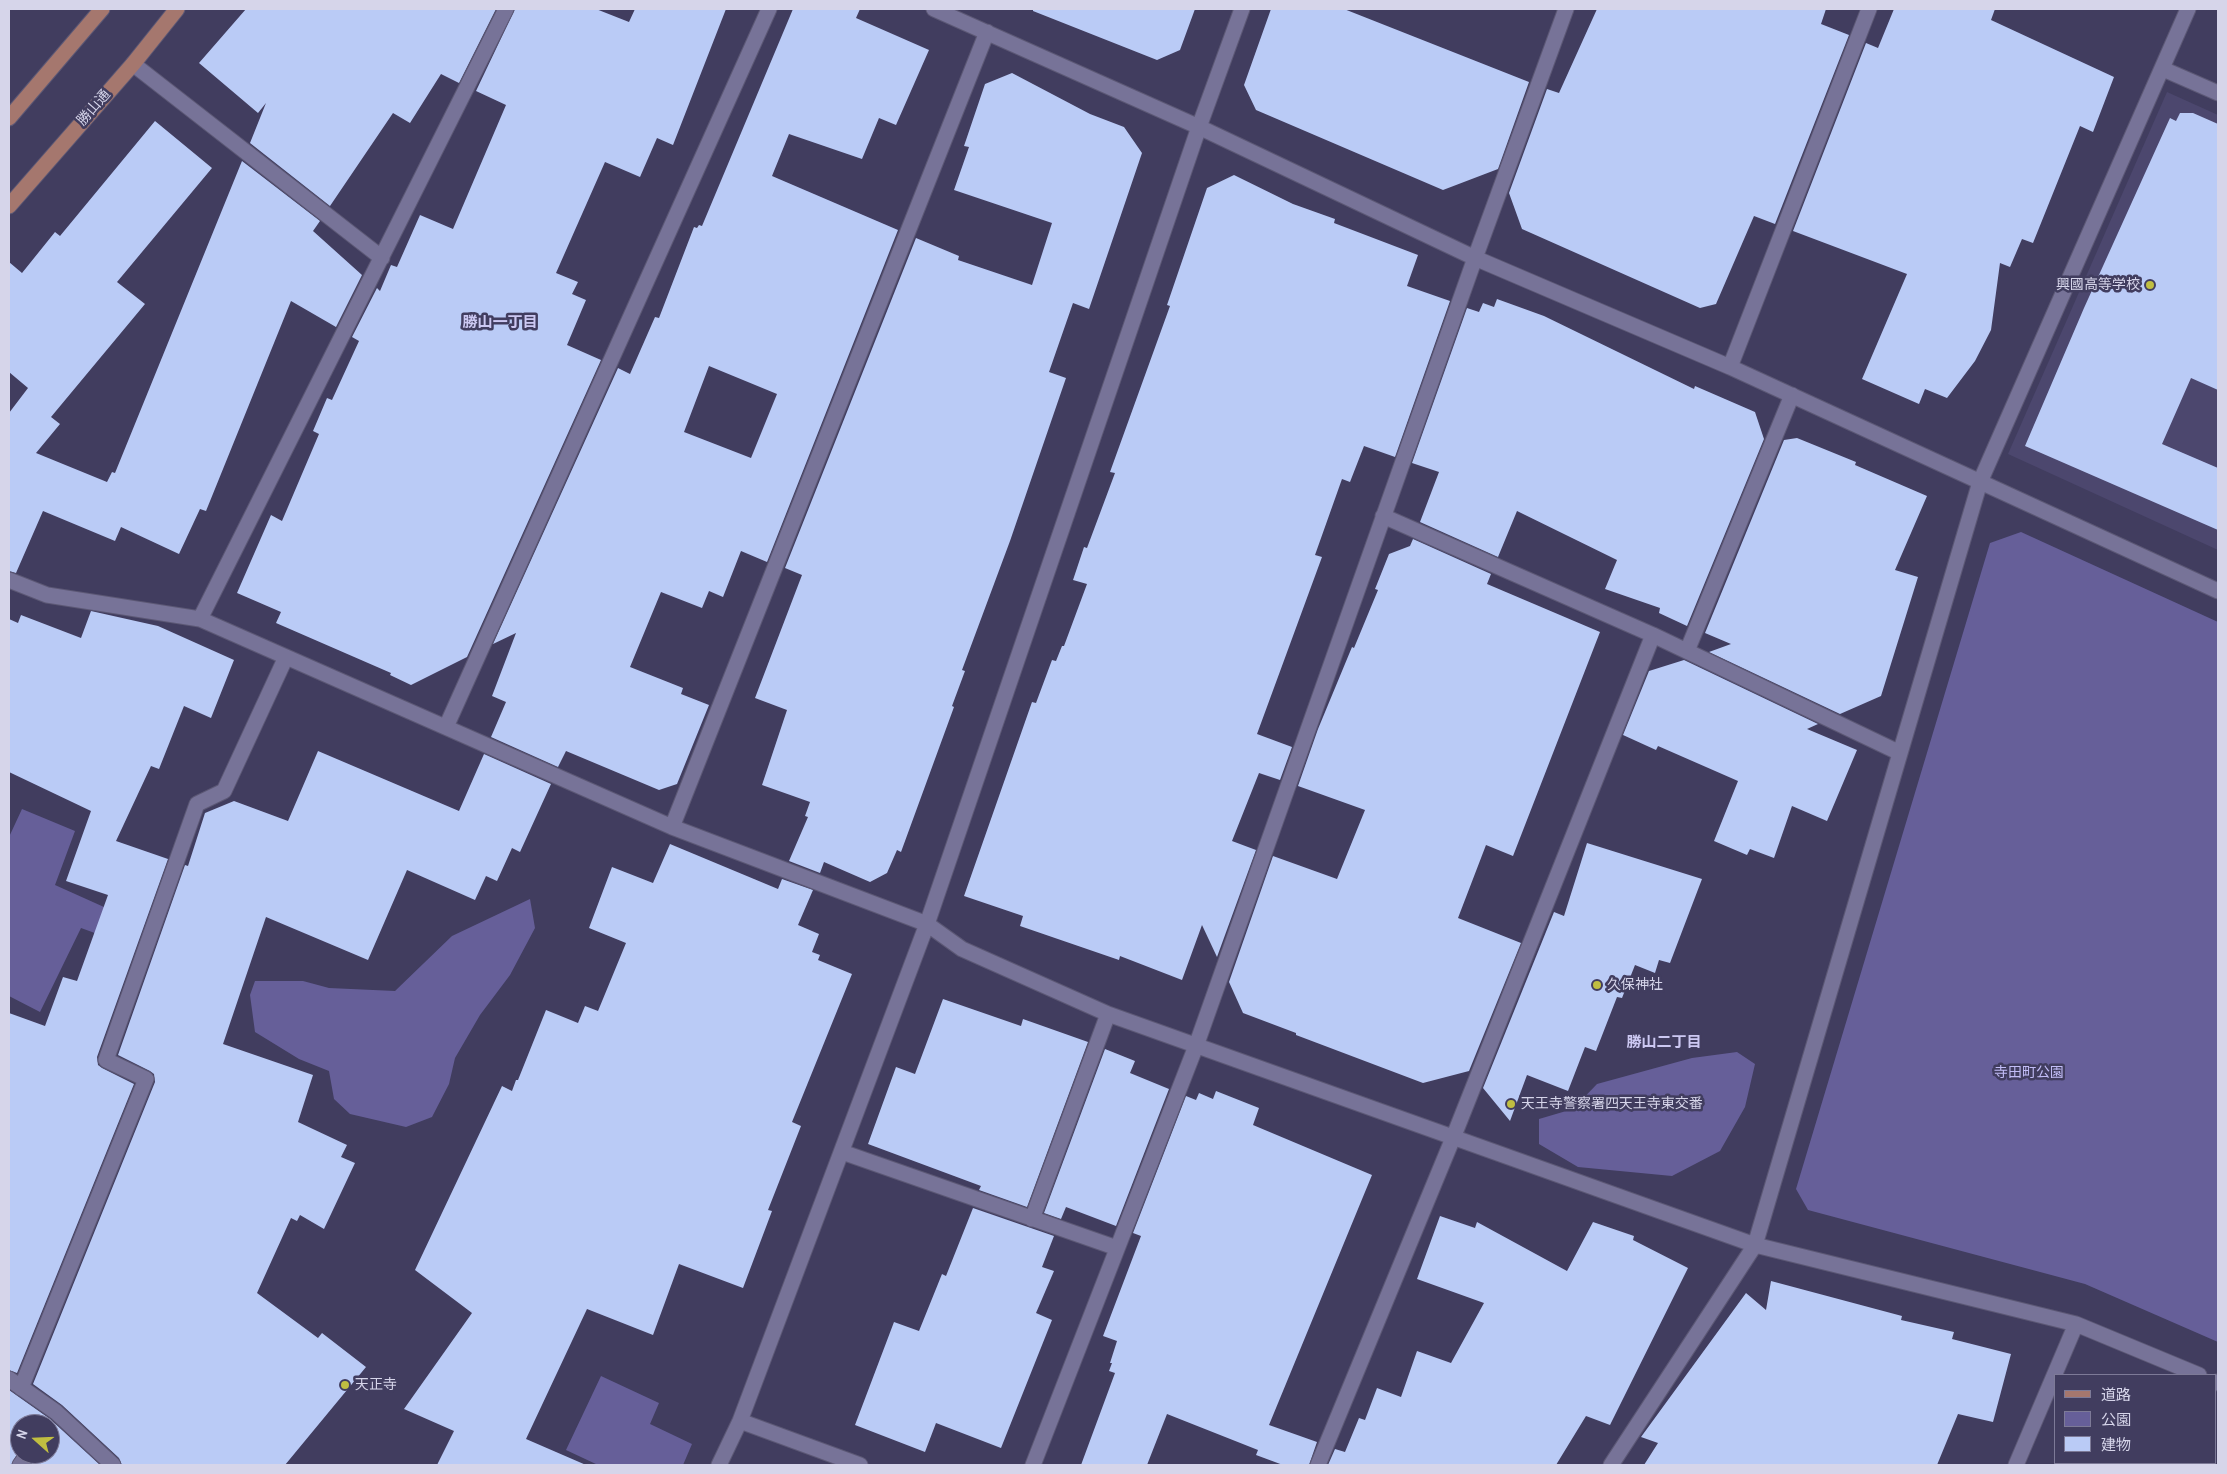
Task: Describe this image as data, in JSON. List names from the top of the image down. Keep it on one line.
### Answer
{"streets":{"main road":["勝山通"]},"districts":["勝山一丁目","勝山二丁目"],"parks":["寺田町公園"],"places":["興國高等学校","久保神社","天王寺警察署四天王寺東交番","天正寺"],"legend":["道路","公園","建物"],"north":"left"}
